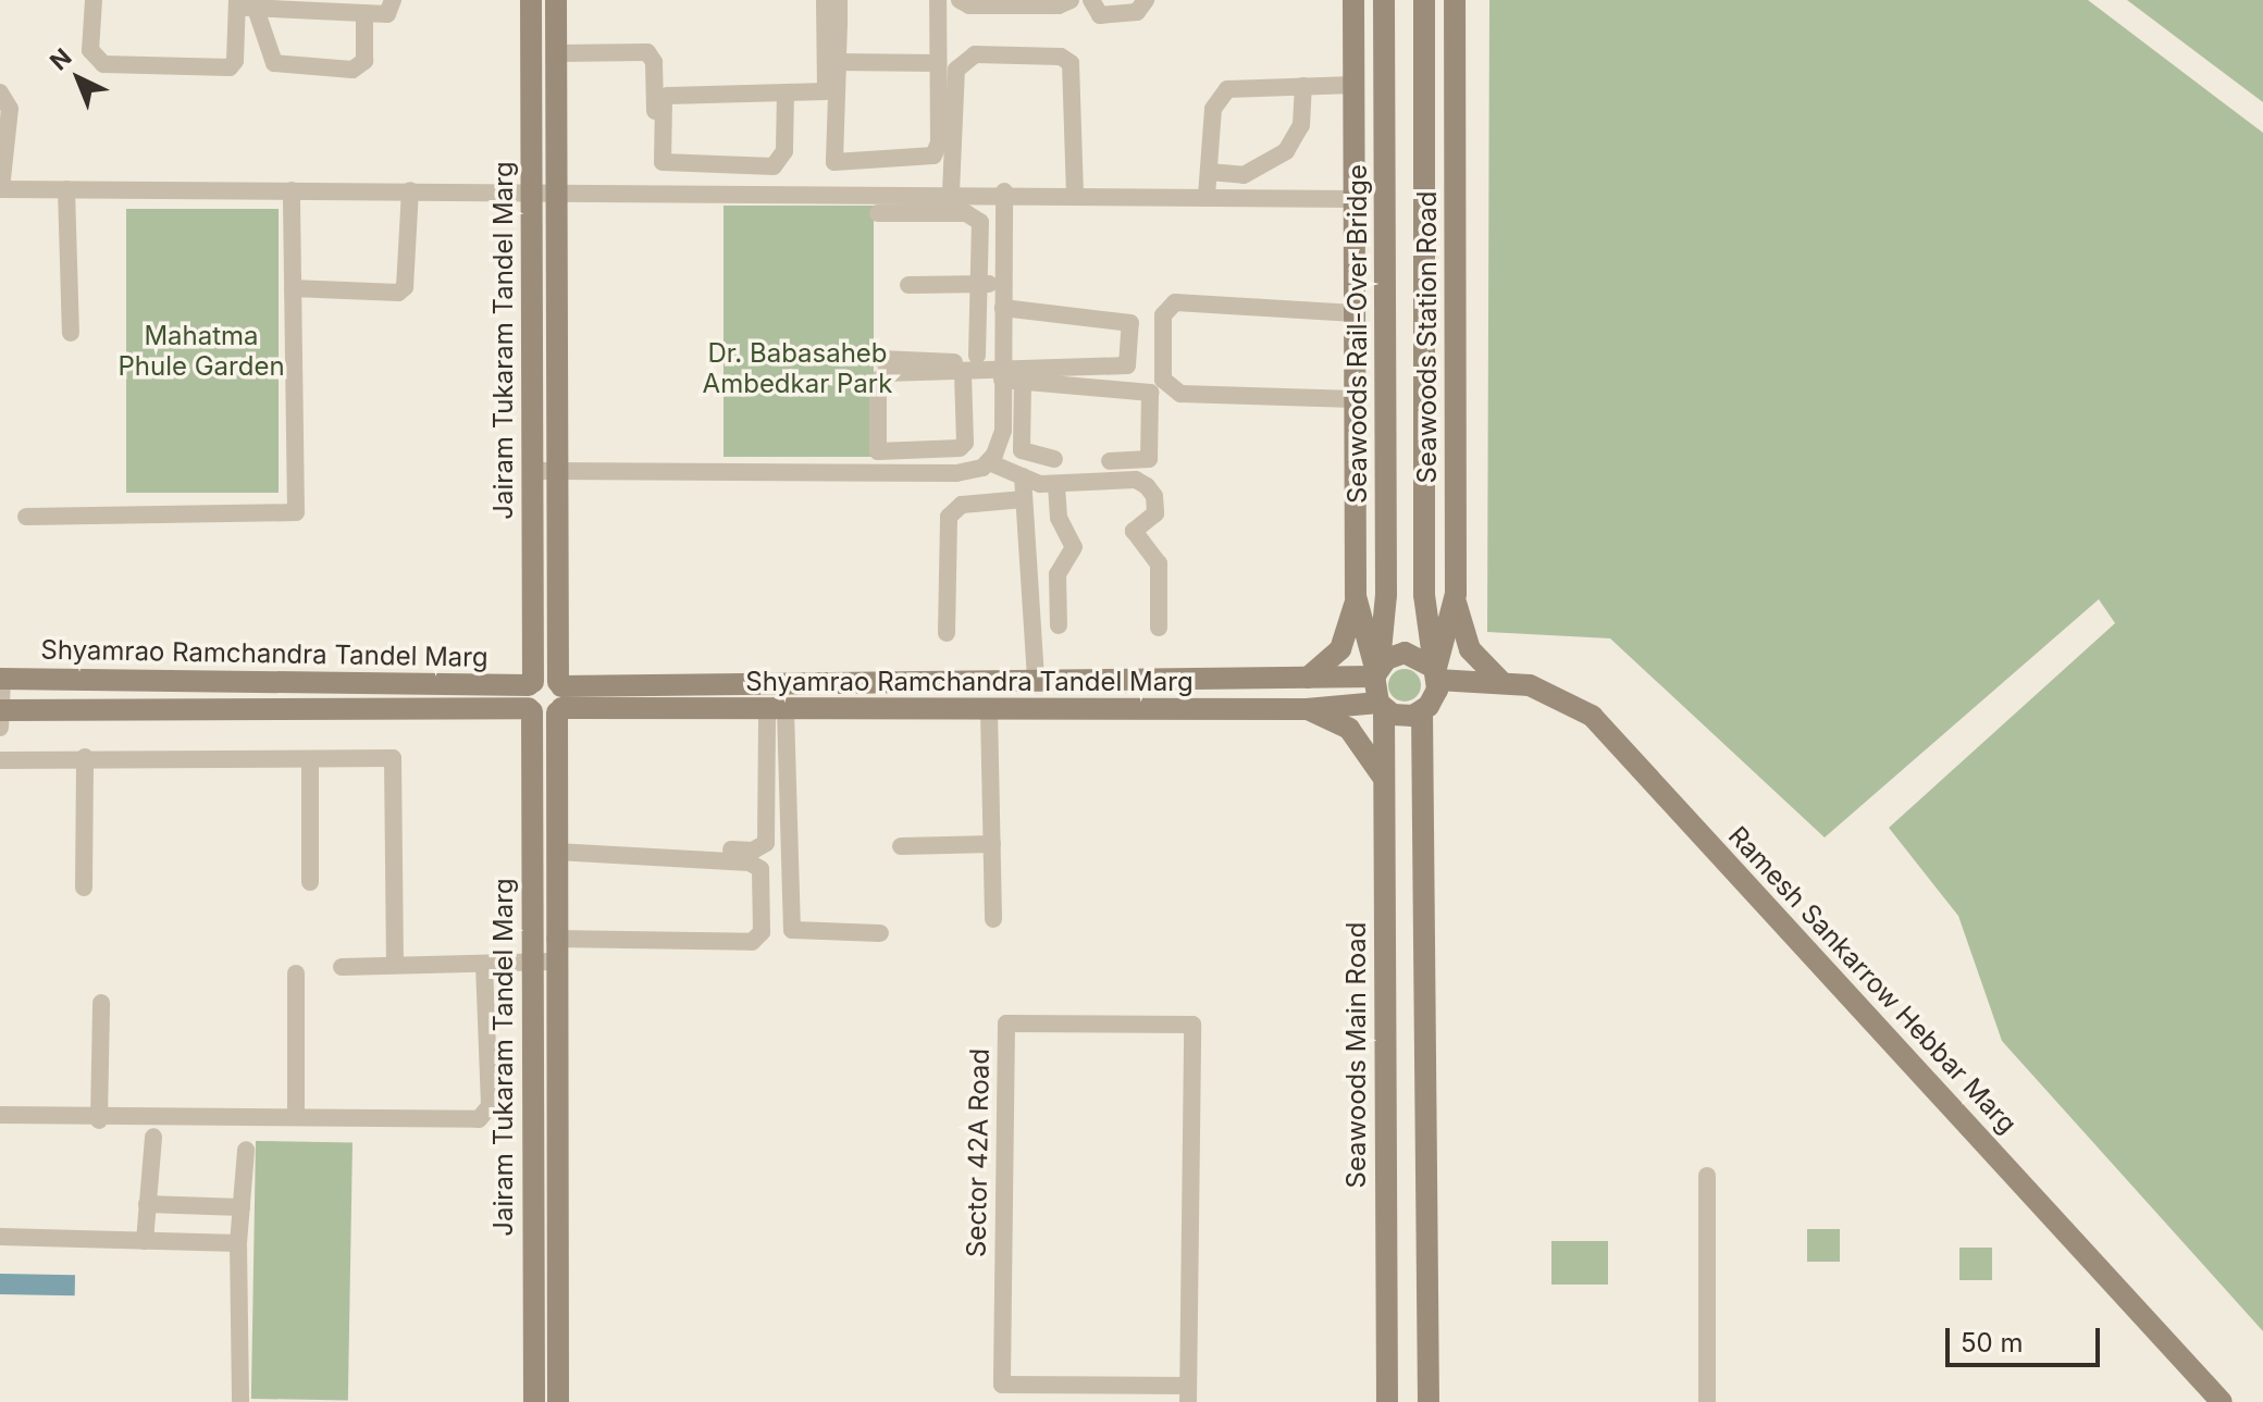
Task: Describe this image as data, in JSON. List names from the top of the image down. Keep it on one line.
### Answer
{"streets":{"street":["Seawoods Rail-Over Bridge","Seawoods Station Road","Jairam Tukaram Tandel Marg","Shyamrao Ramchandra Tandel Marg","Ramesh Sankarrow Hebbar Marg","Seawoods Main Road","Sector 42A Road"]},"crossings":[["Seawoods Rail-Over Bridge","Seawoods Station Road"],["Seawoods Rail-Over Bridge","Shyamrao Ramchandra Tandel Marg"],["Seawoods Rail-Over Bridge","Ramesh Sankarrow Hebbar Marg"],["Seawoods Rail-Over Bridge","Seawoods Main Road"],["Seawoods Station Road","Shyamrao Ramchandra Tandel Marg"],["Seawoods Station Road","Ramesh Sankarrow Hebbar Marg"],["Seawoods Station Road","Seawoods Main Road"],["Jairam Tukaram Tandel Marg","Shyamrao Ramchandra Tandel Marg"],["Shyamrao Ramchandra Tandel Marg","Ramesh Sankarrow Hebbar Marg"],["Shyamrao Ramchandra Tandel Marg","Seawoods Main Road"],["Ramesh Sankarrow Hebbar Marg","Seawoods Main Road"]],"parks":["Mahatma Phule Garden","Dr. Babasaheb Ambedkar Park"],"scale_bar":"50 m","north":"top left"}
